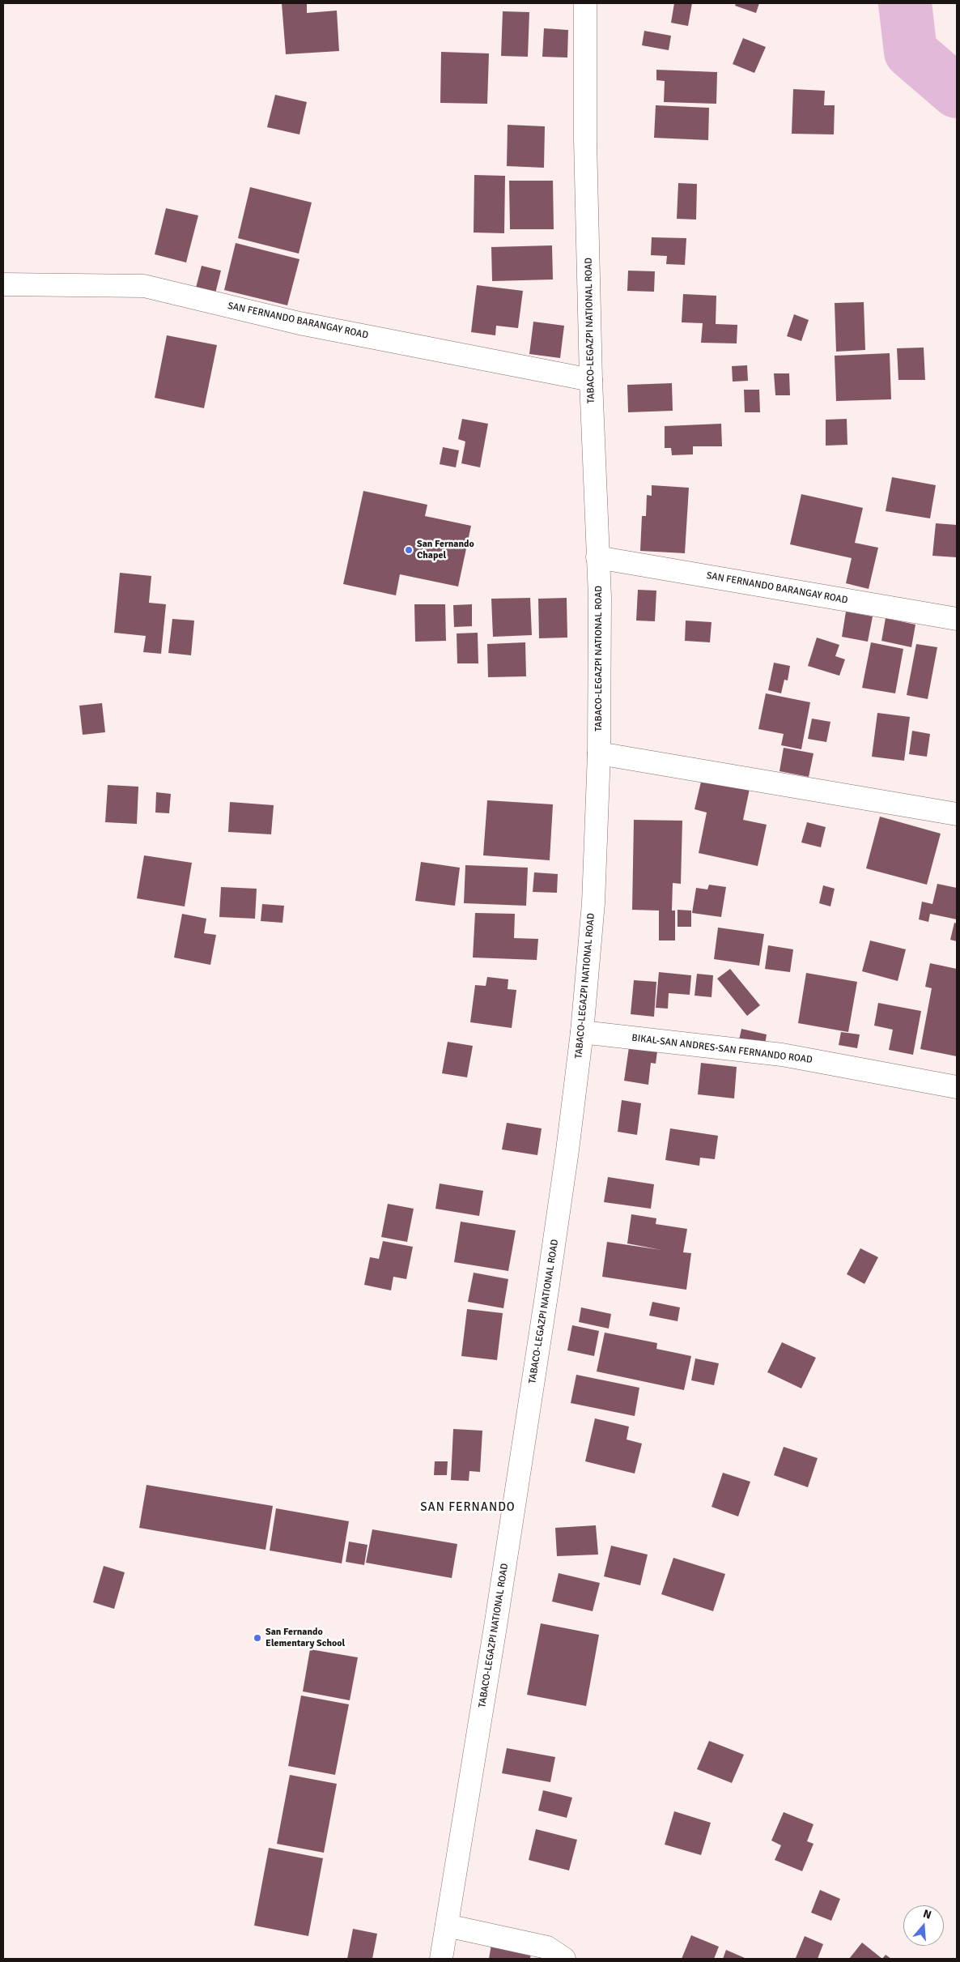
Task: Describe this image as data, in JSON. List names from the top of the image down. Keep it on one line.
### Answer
{"streets":{"main road":["SAN FERNANDO BARANGAY ROAD","TABACO-LEGAZPI NATIONAL ROAD","BIKAL-SAN ANDRES-SAN FERNANDO ROAD"]},"crossings":[["SAN FERNANDO BARANGAY ROAD","TABACO-LEGAZPI NATIONAL ROAD"],["TABACO-LEGAZPI NATIONAL ROAD","BIKAL-SAN ANDRES-SAN FERNANDO ROAD"]],"districts":["SAN FERNANDO"],"places":["San Fernando Chapel","San Fernando Elementary School"],"north":"top"}
